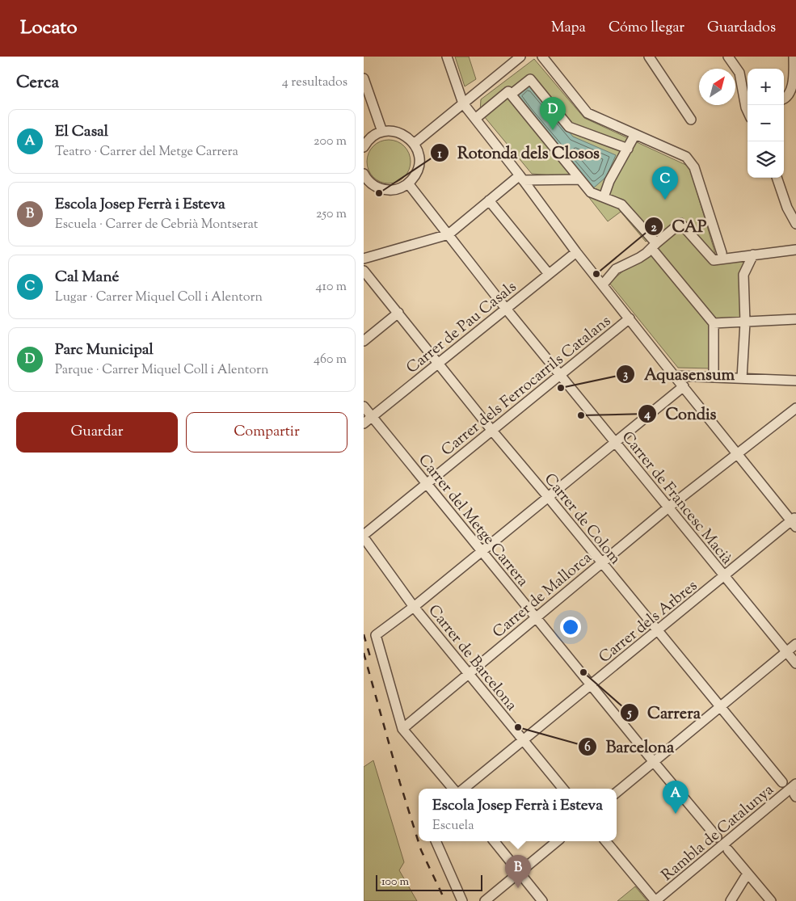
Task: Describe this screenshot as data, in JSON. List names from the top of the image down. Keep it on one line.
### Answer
{"streets":{"street":["Carrer de Pau Casals","Carrer dels Ferrocarrils Catalans","Carrer de Francesc Macià","Carrer de Colom","Carrer del Metge Carrera","Carrer de Mallorca","Carrer dels Arbres","Carrer de Barcelona","Rambla de Catalunya"]},"crossings":[["Carrer de Pau Casals","Carrer de Francesc Macià"],["Carrer de Pau Casals","Carrer de Colom"],["Carrer de Pau Casals","Carrer del Metge Carrera"],["Carrer dels Ferrocarrils Catalans","Carrer de Francesc Macià"],["Carrer dels Ferrocarrils Catalans","Carrer de Colom"],["Carrer dels Ferrocarrils Catalans","Carrer del Metge Carrera"],["Carrer dels Ferrocarrils Catalans","Carrer de Barcelona"],["Carrer de Francesc Macià","Carrer de Mallorca"],["Carrer de Francesc Macià","Carrer dels Arbres"],["Carrer de Colom","Carrer de Mallorca"],["Carrer de Colom","Carrer dels Arbres"],["Carrer del Metge Carrera","Carrer de Mallorca"],["Carrer del Metge Carrera","Carrer dels Arbres"],["Carrer de Mallorca","Carrer de Barcelona"],["Carrer dels Arbres","Carrer de Barcelona"]],"places":["Rotonda dels Closos","CAP","Aquasensum","Condis","Carrera","Barcelona"],"scale_bar":"100 m","north":"top right","page":{"header":"Locato","nav":["Mapa","Cómo llegar","Guardados"],"heading":["Cerca","4 resultados"],"map_buttons":["+","−"],"pins":["D","C","A","B"],"list":[{"mark":"A","name":"El Casal","note":"Teatro · Carrer del Metge Carrera","value":"200 m"},{"mark":"B","name":"Escola Josep Ferrà i Esteva","note":"Escuela · Carrer de Cebrià Montserat","value":"250 m"},{"mark":"C","name":"Cal Mané","note":"Lugar · Carrer Miquel Coll i Alentorn","value":"410 m"},{"mark":"D","name":"Parc Municipal","note":"Parque · Carrer Miquel Coll i Alentorn","value":"460 m"}],"buttons":["Guardar","Compartir"],"popup":["Escola Josep Ferrà i Esteva","Escuela"],"scale":"100 m"}}
